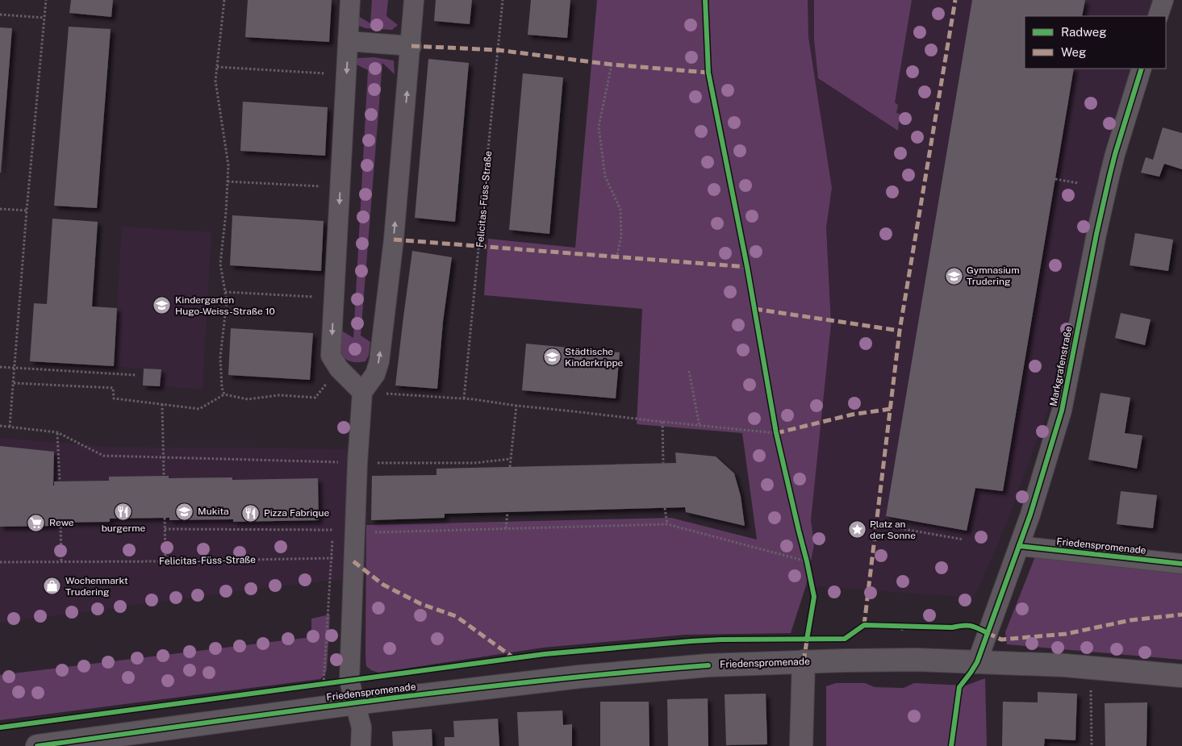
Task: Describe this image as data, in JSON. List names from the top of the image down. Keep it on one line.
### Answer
{"streets":{"street":["Markgrafenstraße","Friedenspromenade"],"path":["Felicitas-Füss-Straße"]},"crossings":[["Markgrafenstraße","Friedenspromenade"]],"places":{"school or university":["Gymnasium Trudering","Kindergarten Hugo-Weiss-Straße 10","Städtische Kinderkrippe","Mukita"],"restaurant":["burgerme","Pizza Fabrique"],"supermarket":["Rewe"],"place":["Platz an der Sonne"],"shop":["Wochenmarkt Trudering"]},"legend":["Radweg","Weg"]}
